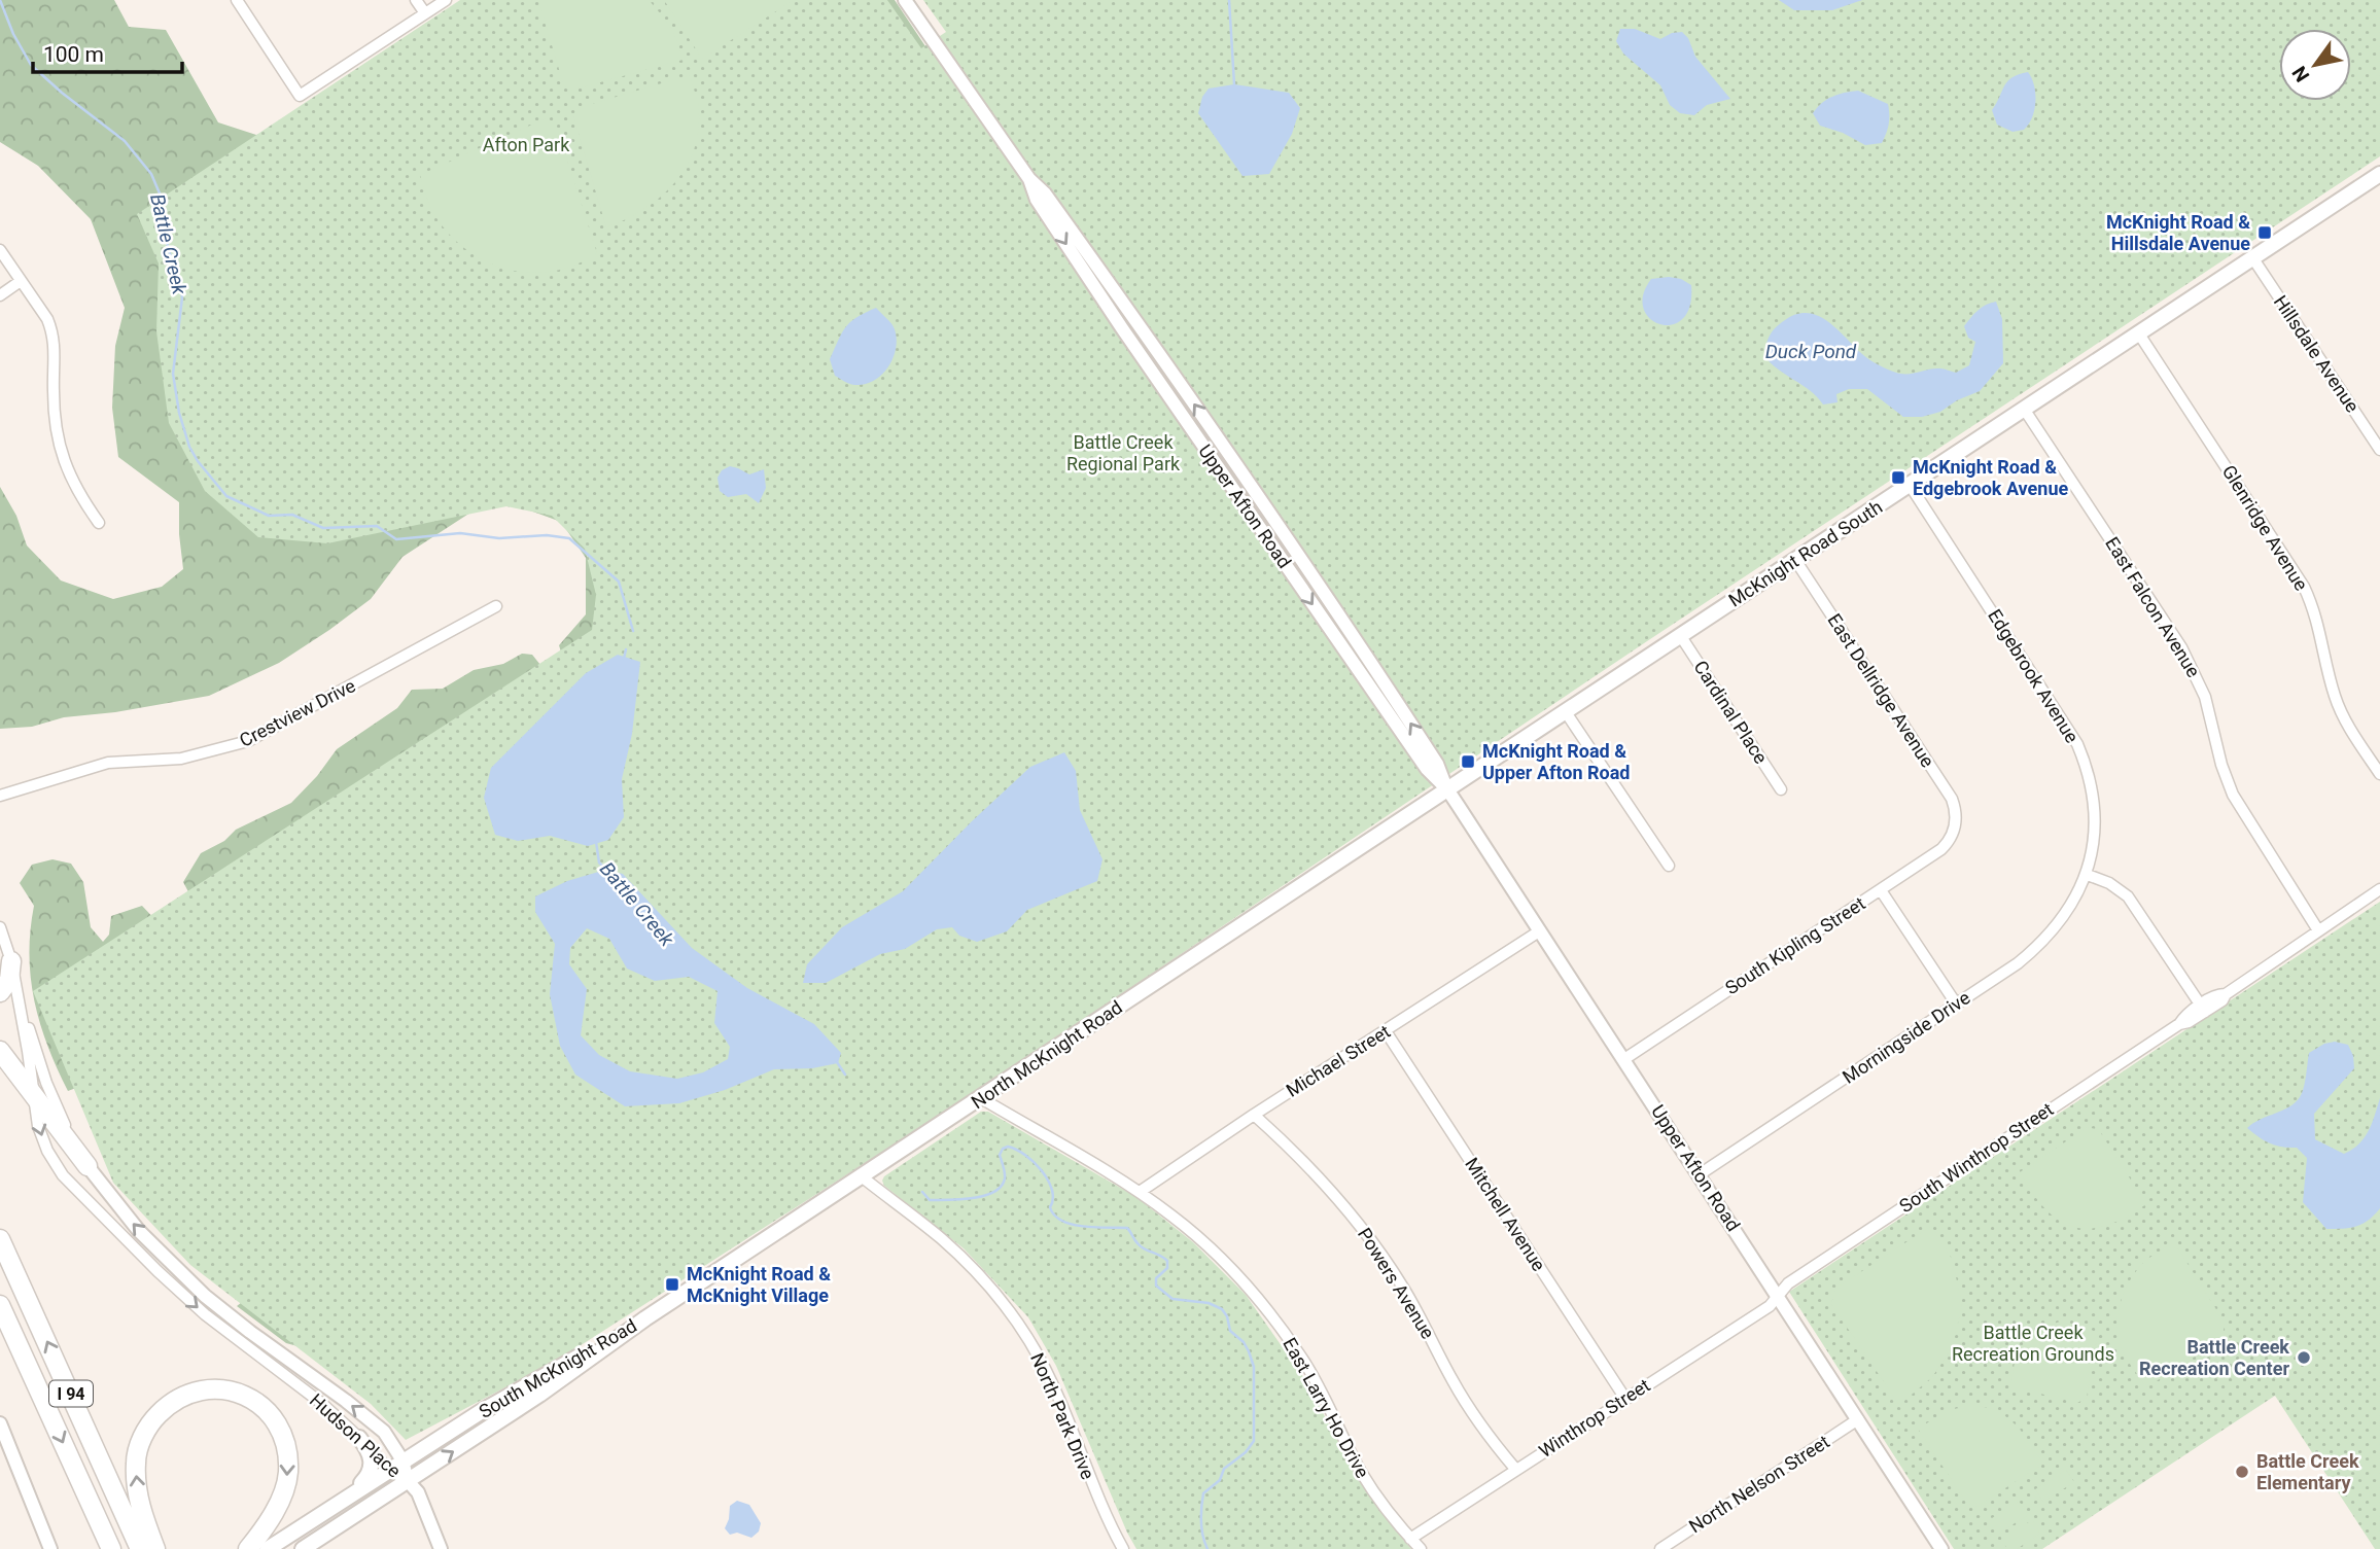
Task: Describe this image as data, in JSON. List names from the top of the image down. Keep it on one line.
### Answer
{"streets":{"highway":["I 94"],"main road":["McKnight Road South","North McKnight Road","South McKnight Road"],"street":["Hillsdale Avenue","Upper Afton Road","Glenridge Avenue","East Falcon Avenue","Edgebrook Avenue","East Dellridge Avenue","Cardinal Place","Crestview Drive","South Kipling Street","Morningside Drive","Michael Street","South Winthrop Street","Mitchell Avenue","Powers Avenue","East Larry Ho Drive","North Park Drive","Winthrop Street","Hudson Place","North Nelson Street"]},"crossings":[["Hillsdale Avenue","McKnight Road South"],["Upper Afton Road","McKnight Road South"],["Upper Afton Road","South Kipling Street"],["Upper Afton Road","Morningside Drive"],["Upper Afton Road","North McKnight Road"],["Upper Afton Road","Michael Street"],["Upper Afton Road","South Winthrop Street"],["Upper Afton Road","Winthrop Street"],["Upper Afton Road","North Nelson Street"],["Glenridge Avenue","McKnight Road South"],["McKnight Road South","East Falcon Avenue"],["McKnight Road South","Edgebrook Avenue"],["McKnight Road South","East Dellridge Avenue"],["McKnight Road South","Cardinal Place"],["McKnight Road South","North McKnight Road"],["East Falcon Avenue","South Winthrop Street"],["Edgebrook Avenue","Morningside Drive"],["East Dellridge Avenue","South Kipling Street"],["North McKnight Road","South McKnight Road"],["North McKnight Road","East Larry Ho Drive"],["North McKnight Road","North Park Drive"],["Michael Street","Mitchell Avenue"],["Michael Street","Powers Avenue"],["Michael Street","East Larry Ho Drive"],["South Winthrop Street","Winthrop Street"],["Mitchell Avenue","Winthrop Street"],["Powers Avenue","Winthrop Street"],["South McKnight Road","Hudson Place"],["East Larry Ho Drive","Winthrop Street"]],"water":["Battle Creek","Duck Pond"],"parks":["Afton Park","Battle Creek Regional Park","Battle Creek Recreation Grounds"],"places":{"transit":["McKnight Road & Hillsdale Avenue","McKnight Road & Edgebrook Avenue","McKnight Road & Upper Afton Road","McKnight Road & McKnight Village"],"other":["Battle Creek Recreation Center","Battle Creek Elementary"]},"scale_bar":"100 m","north":"bottom left"}
